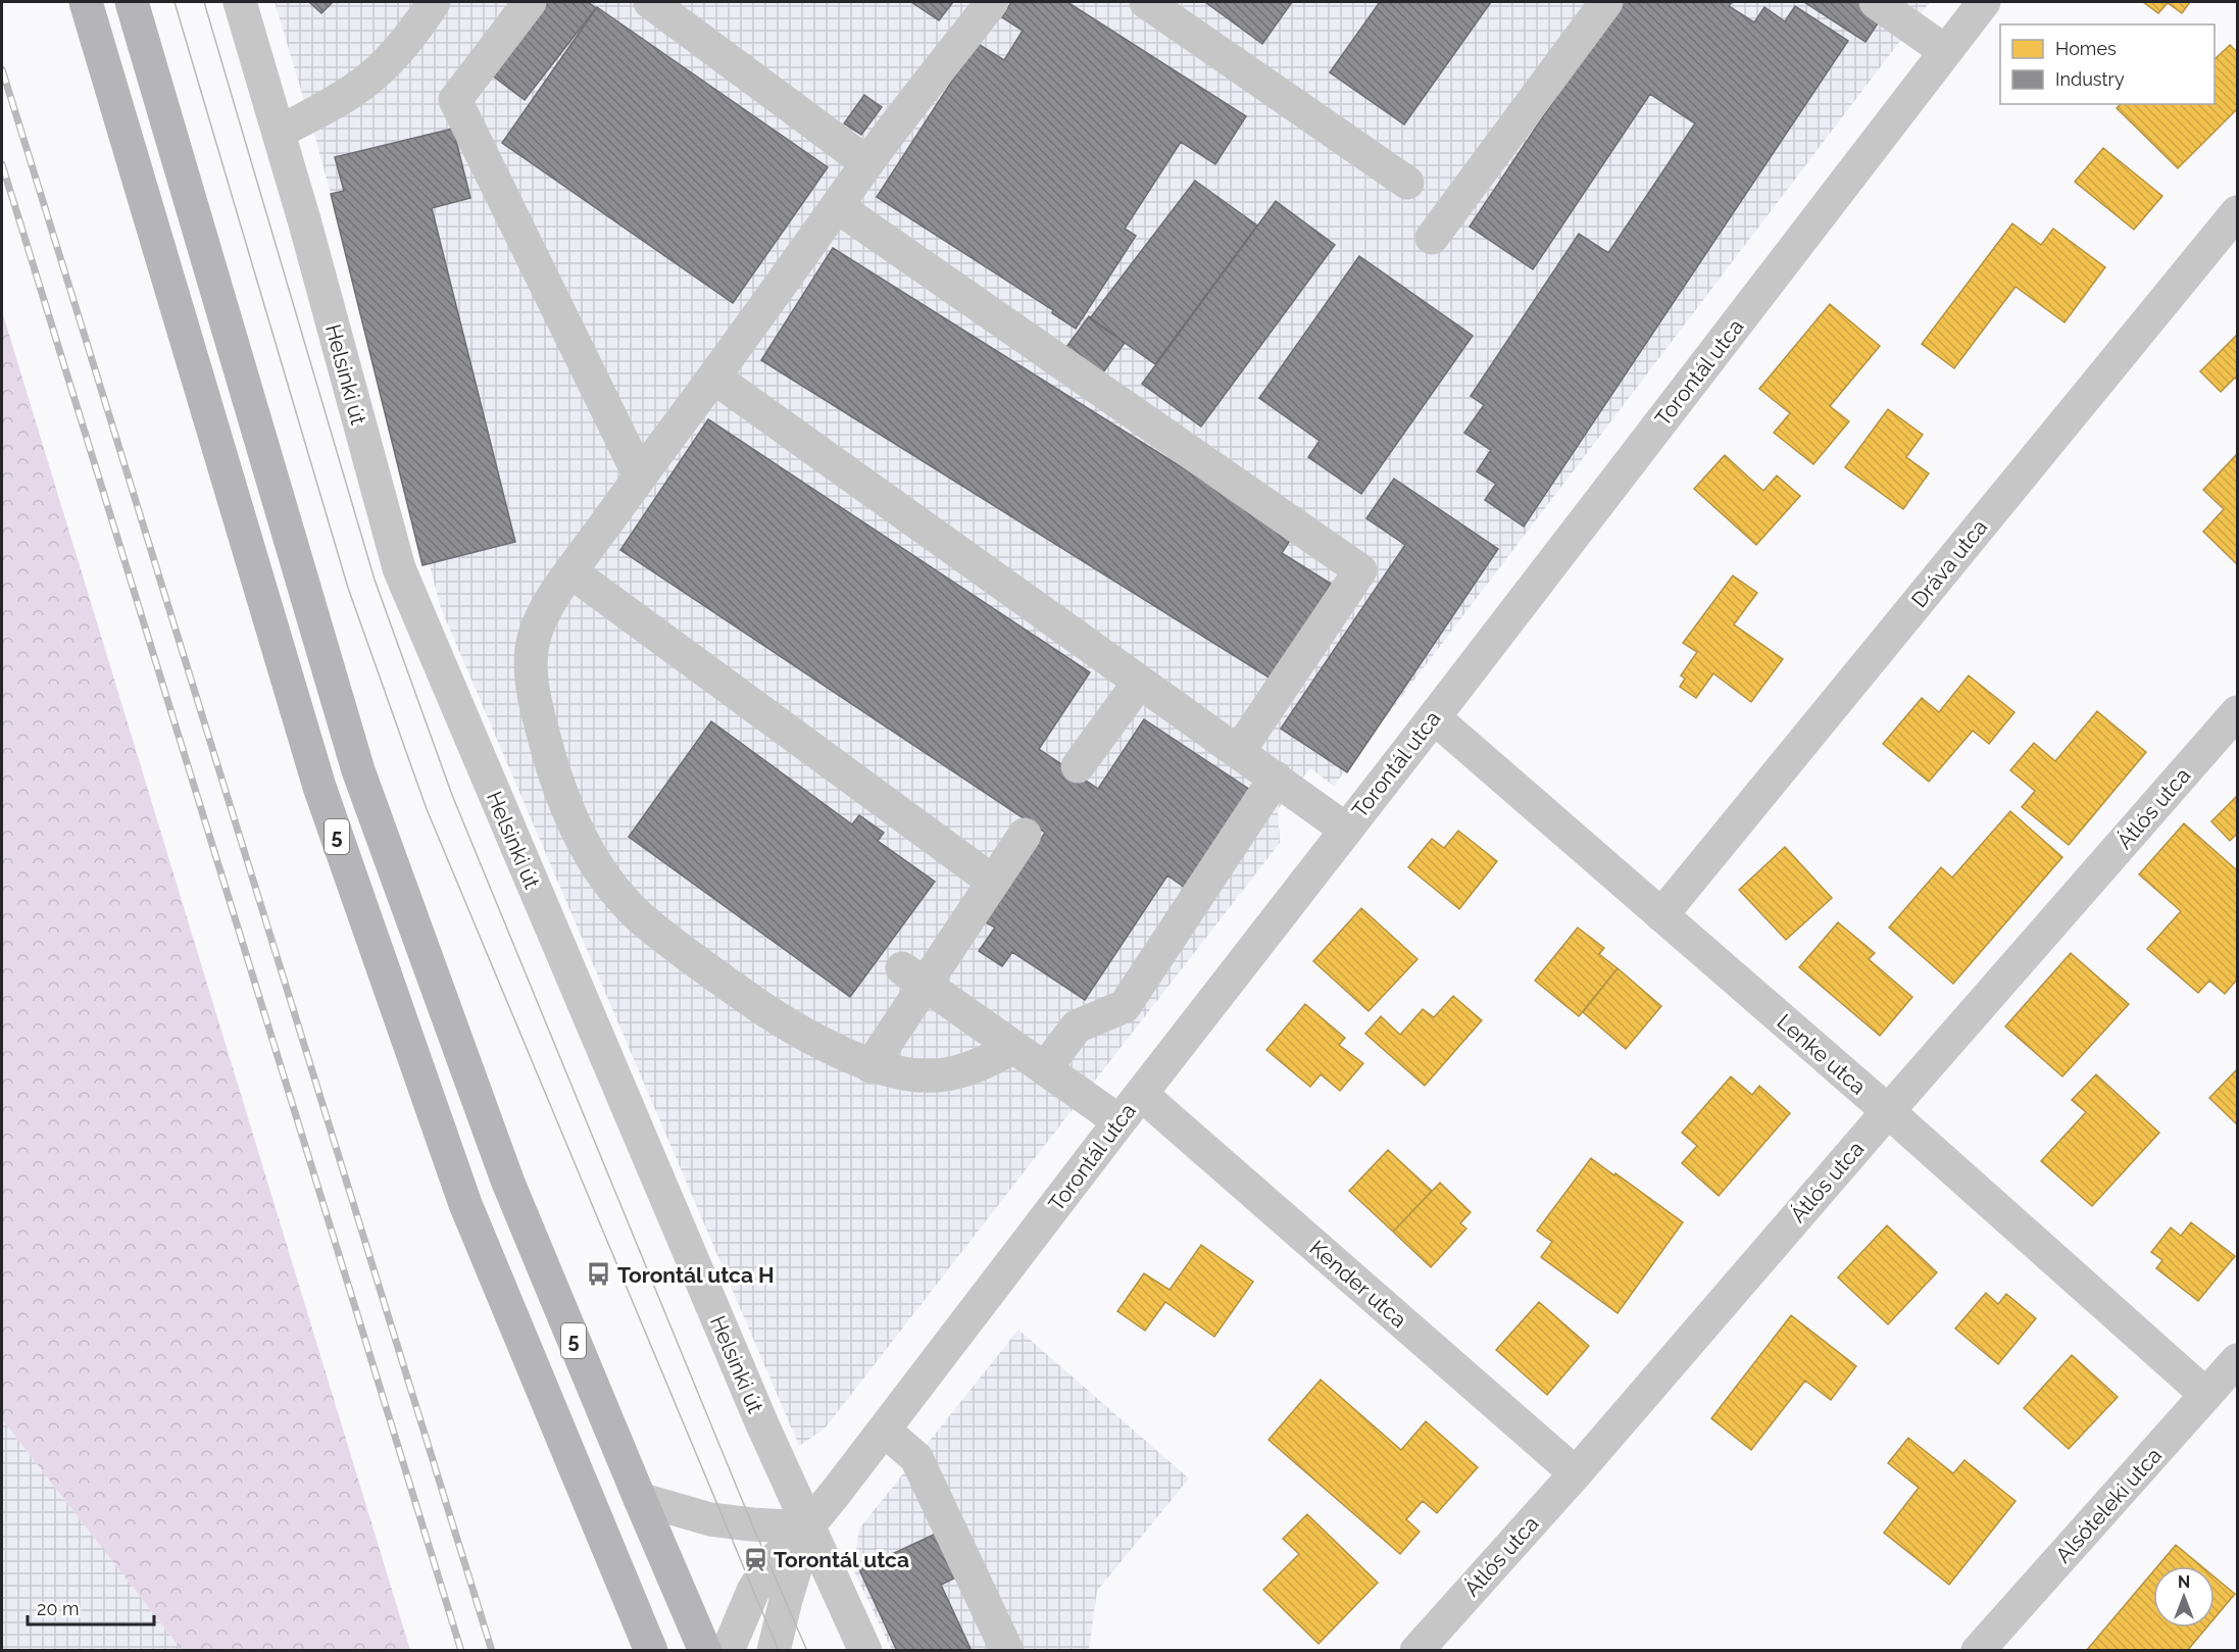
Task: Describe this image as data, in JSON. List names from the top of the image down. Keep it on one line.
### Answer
{"streets":{"main road":["5"],"street":["Torontál utca","Helsinki út","Dráva utca","Átlós utca","Lenke utca","Kender utca","Alsóteleki utca"]},"crossings":[["Torontál utca","Helsinki út"],["Torontál utca","Lenke utca"],["Torontál utca","Kender utca"],["Dráva utca","Lenke utca"],["Átlós utca","Lenke utca"],["Átlós utca","Kender utca"],["Lenke utca","Alsóteleki utca"]],"places":{"bus stop":["Torontál utca H"],"station":["Torontál utca"]},"legend":["Homes","Industry"],"scale_bar":"20 m","north":"top"}
